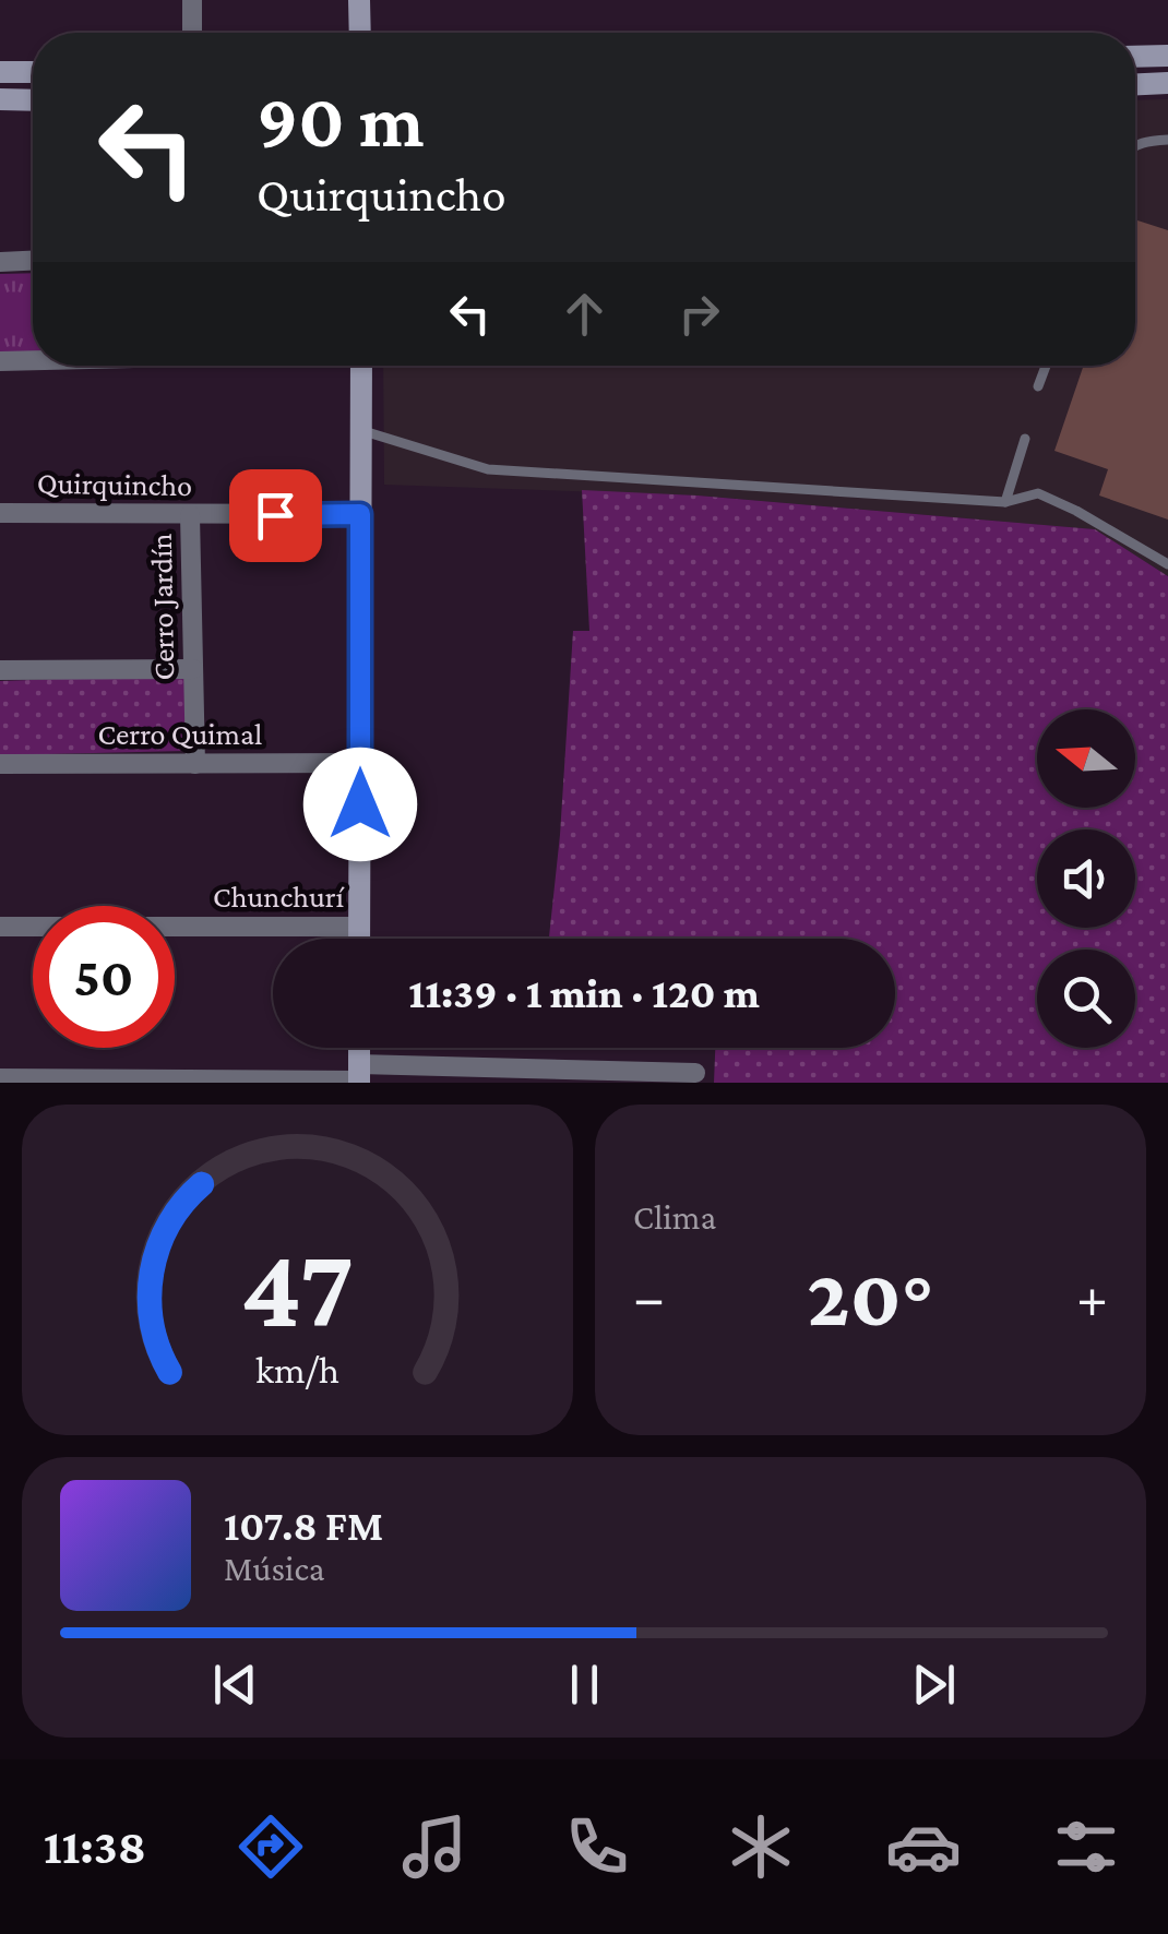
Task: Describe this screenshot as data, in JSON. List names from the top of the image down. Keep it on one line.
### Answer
{"streets":{"street":["Quirquincho","Cerro Jardín","Cerro Quimal","Chunchurí"]},"crossings":[["Quirquincho","Cerro Jardín"],["Cerro Jardín","Cerro Quimal"]],"north":"left","page":{"turn":["90 m","Quirquincho"],"limit":"50","trip":"11:39 · 1 min · 120 m","tile":"Clima","heat":["−","20°","+"],"song":["107.8 FM","Música"],"tabs":"11:38","gauge":["47","km/h"]}}
